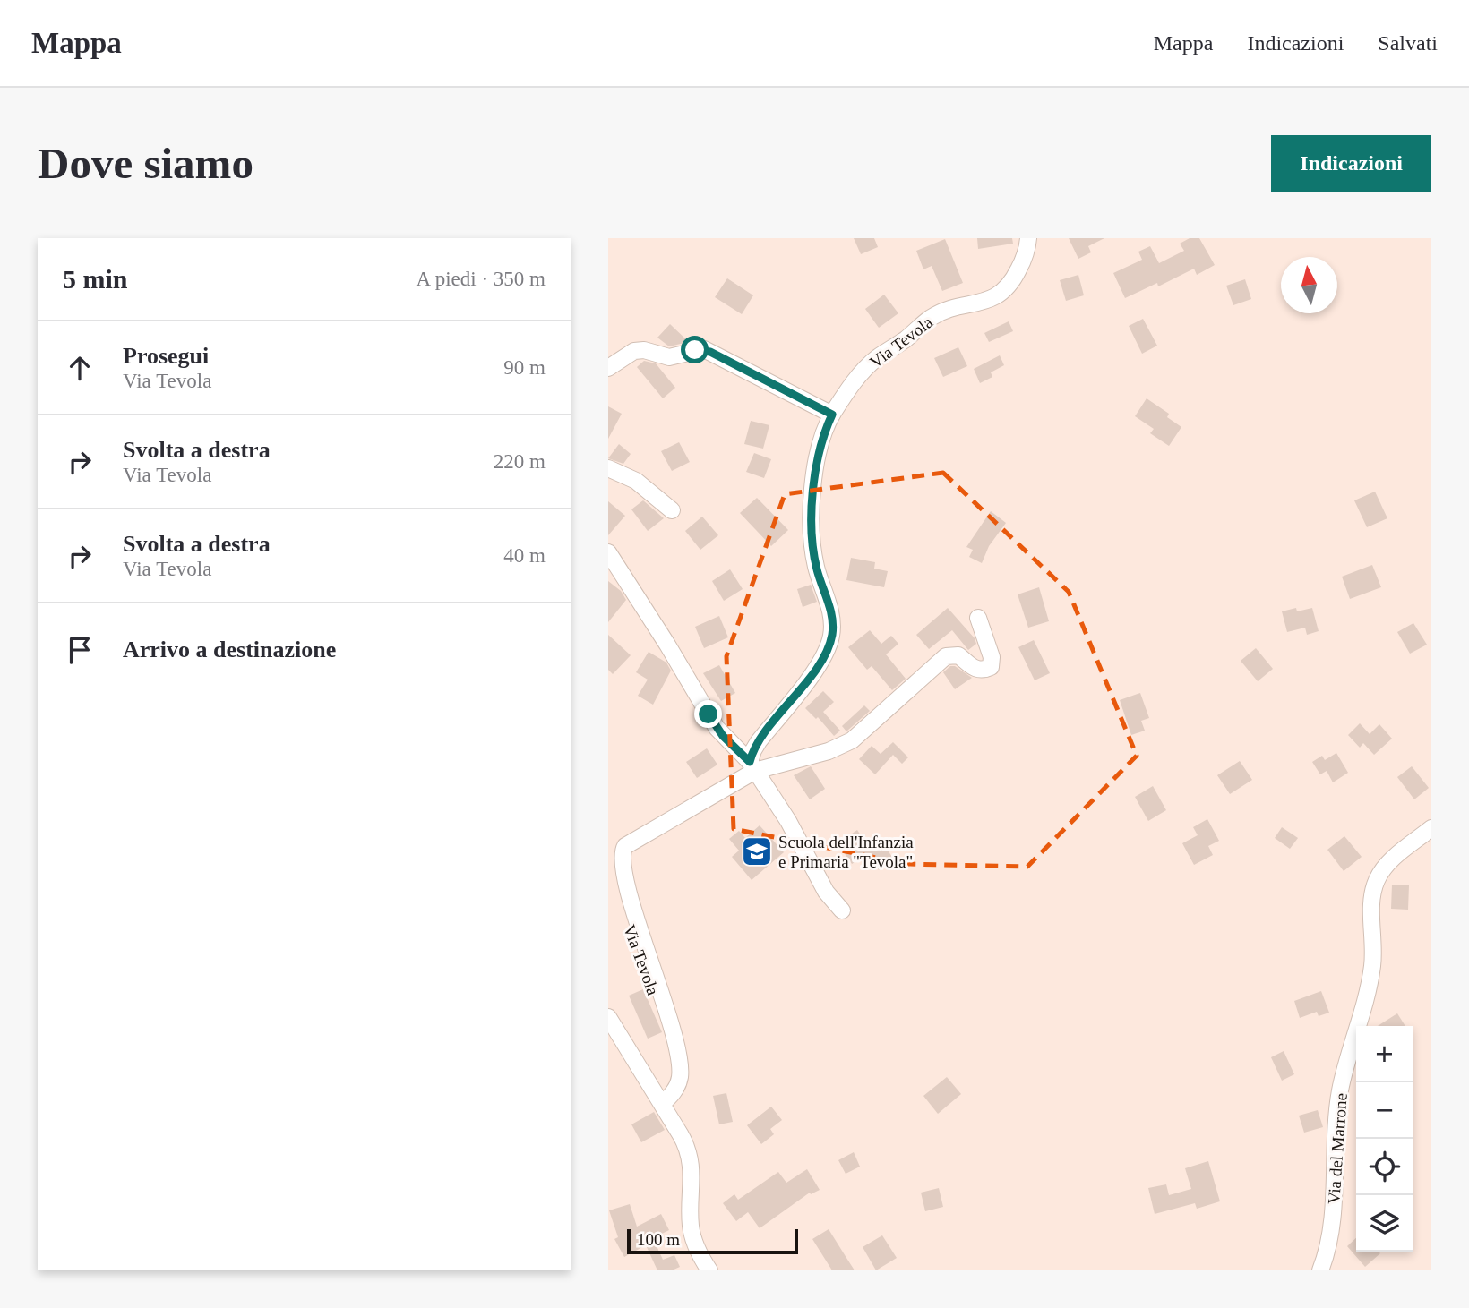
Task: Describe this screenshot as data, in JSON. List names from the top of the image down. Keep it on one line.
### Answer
{"streets":{"street":["Via Tevola","Via del Marrone"]},"places":{"school or university":["Scuola dell'Infanzia e Primaria \"Tevola\""]},"scale_bar":"100 m","north":"top","page":{"header":"Mappa","nav":["Mappa","Indicazioni","Salvati"],"buttons":"Indicazioni","title":"Dove siamo","heading":["5 min","A piedi · 350 m"],"list":[["Prosegui","Via Tevola","90 m"],["Svolta a destra","Via Tevola","220 m"],["Svolta a destra","Via Tevola","40 m"],"Arrivo a destinazione"],"map_buttons":["+","−"],"scale":"100 m"}}
